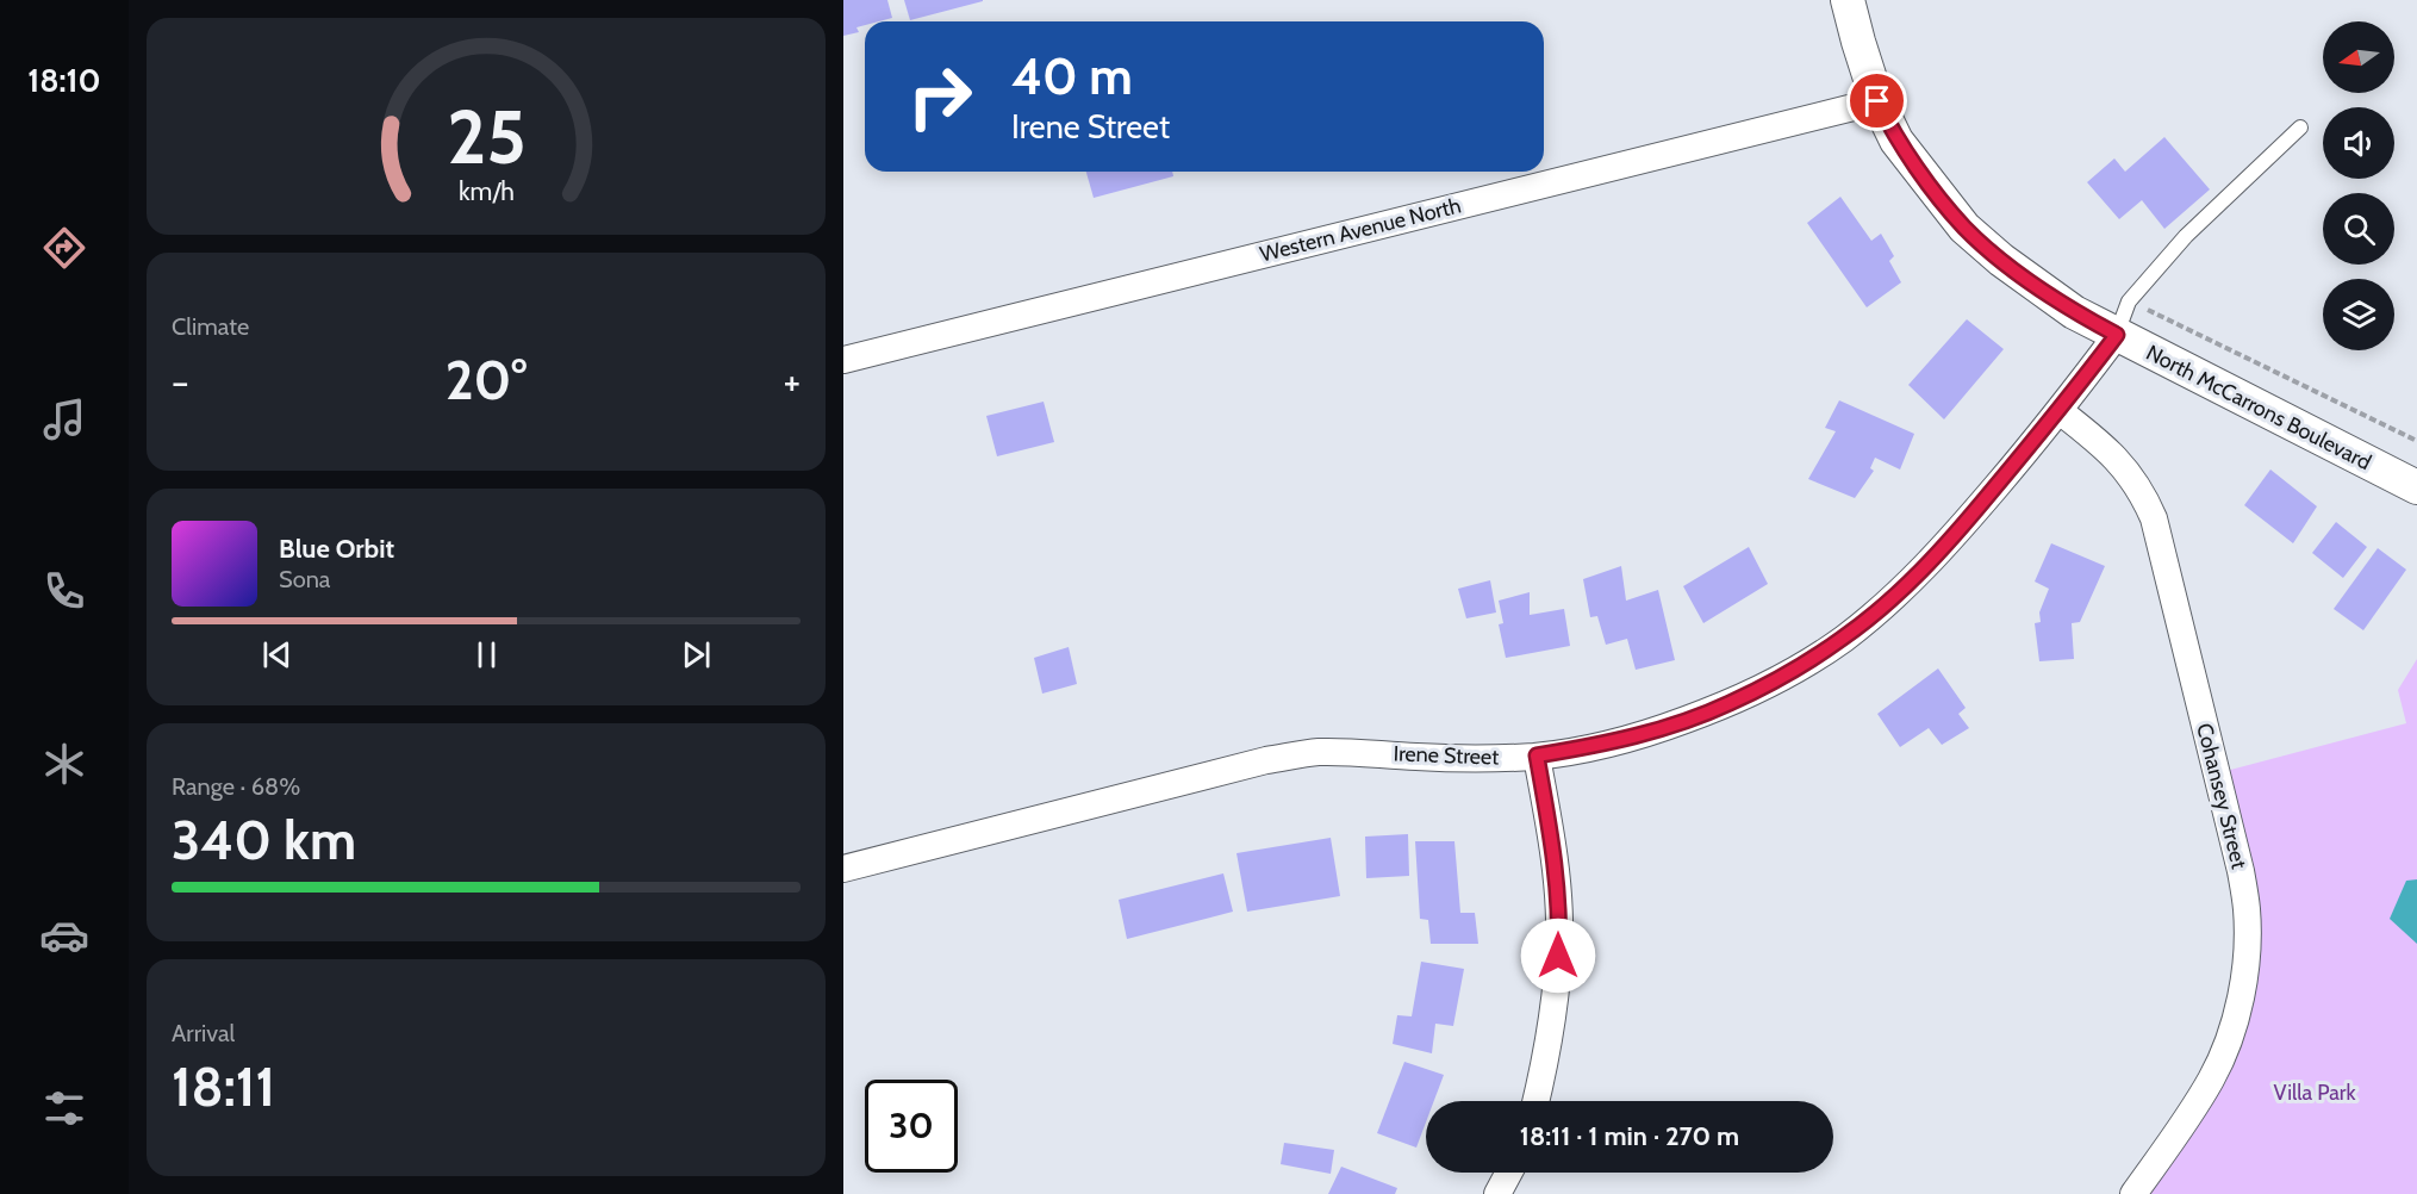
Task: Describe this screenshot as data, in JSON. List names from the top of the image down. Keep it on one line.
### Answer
{"streets":{"street":["Western Avenue North","North McCarrons Boulevard","Irene Street","Cohansey Street"]},"crossings":[["Western Avenue North","North McCarrons Boulevard"],["North McCarrons Boulevard","Irene Street"],["Irene Street","Cohansey Street"]],"parks":["Villa Park"],"north":"left","page":{"tabs":"18:10","turn":["40 m","Irene Street"],"tile":["Climate",["Range · 68%","340 km"],["Arrival","18:11"]],"heat":["−","20°","+"],"song":["Blue Orbit","Sona"],"limit":"30","trip":"18:11 · 1 min · 270 m","gauge":["25","km/h"]}}
